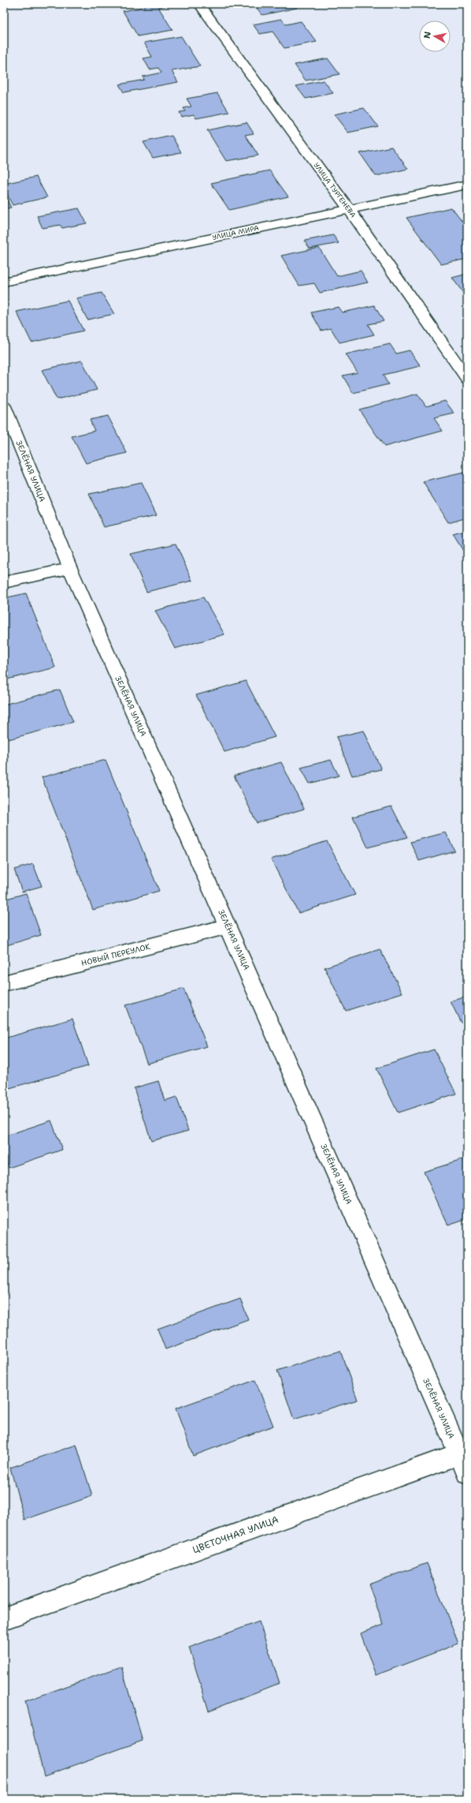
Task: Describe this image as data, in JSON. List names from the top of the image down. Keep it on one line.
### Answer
{"streets":{"street":["УЛИЦА ТУРГЕНЕВА","УЛИЦА МИРА","ЗЕЛЁНАЯ УЛИЦА","НОВЫЙ ПЕРЕУЛОК","ЦВЕТОЧНАЯ УЛИЦА"]},"crossings":[["УЛИЦА ТУРГЕНЕВА","УЛИЦА МИРА"],["ЗЕЛЁНАЯ УЛИЦА","НОВЫЙ ПЕРЕУЛОК"],["ЗЕЛЁНАЯ УЛИЦА","ЦВЕТОЧНАЯ УЛИЦА"]],"north":"left"}
